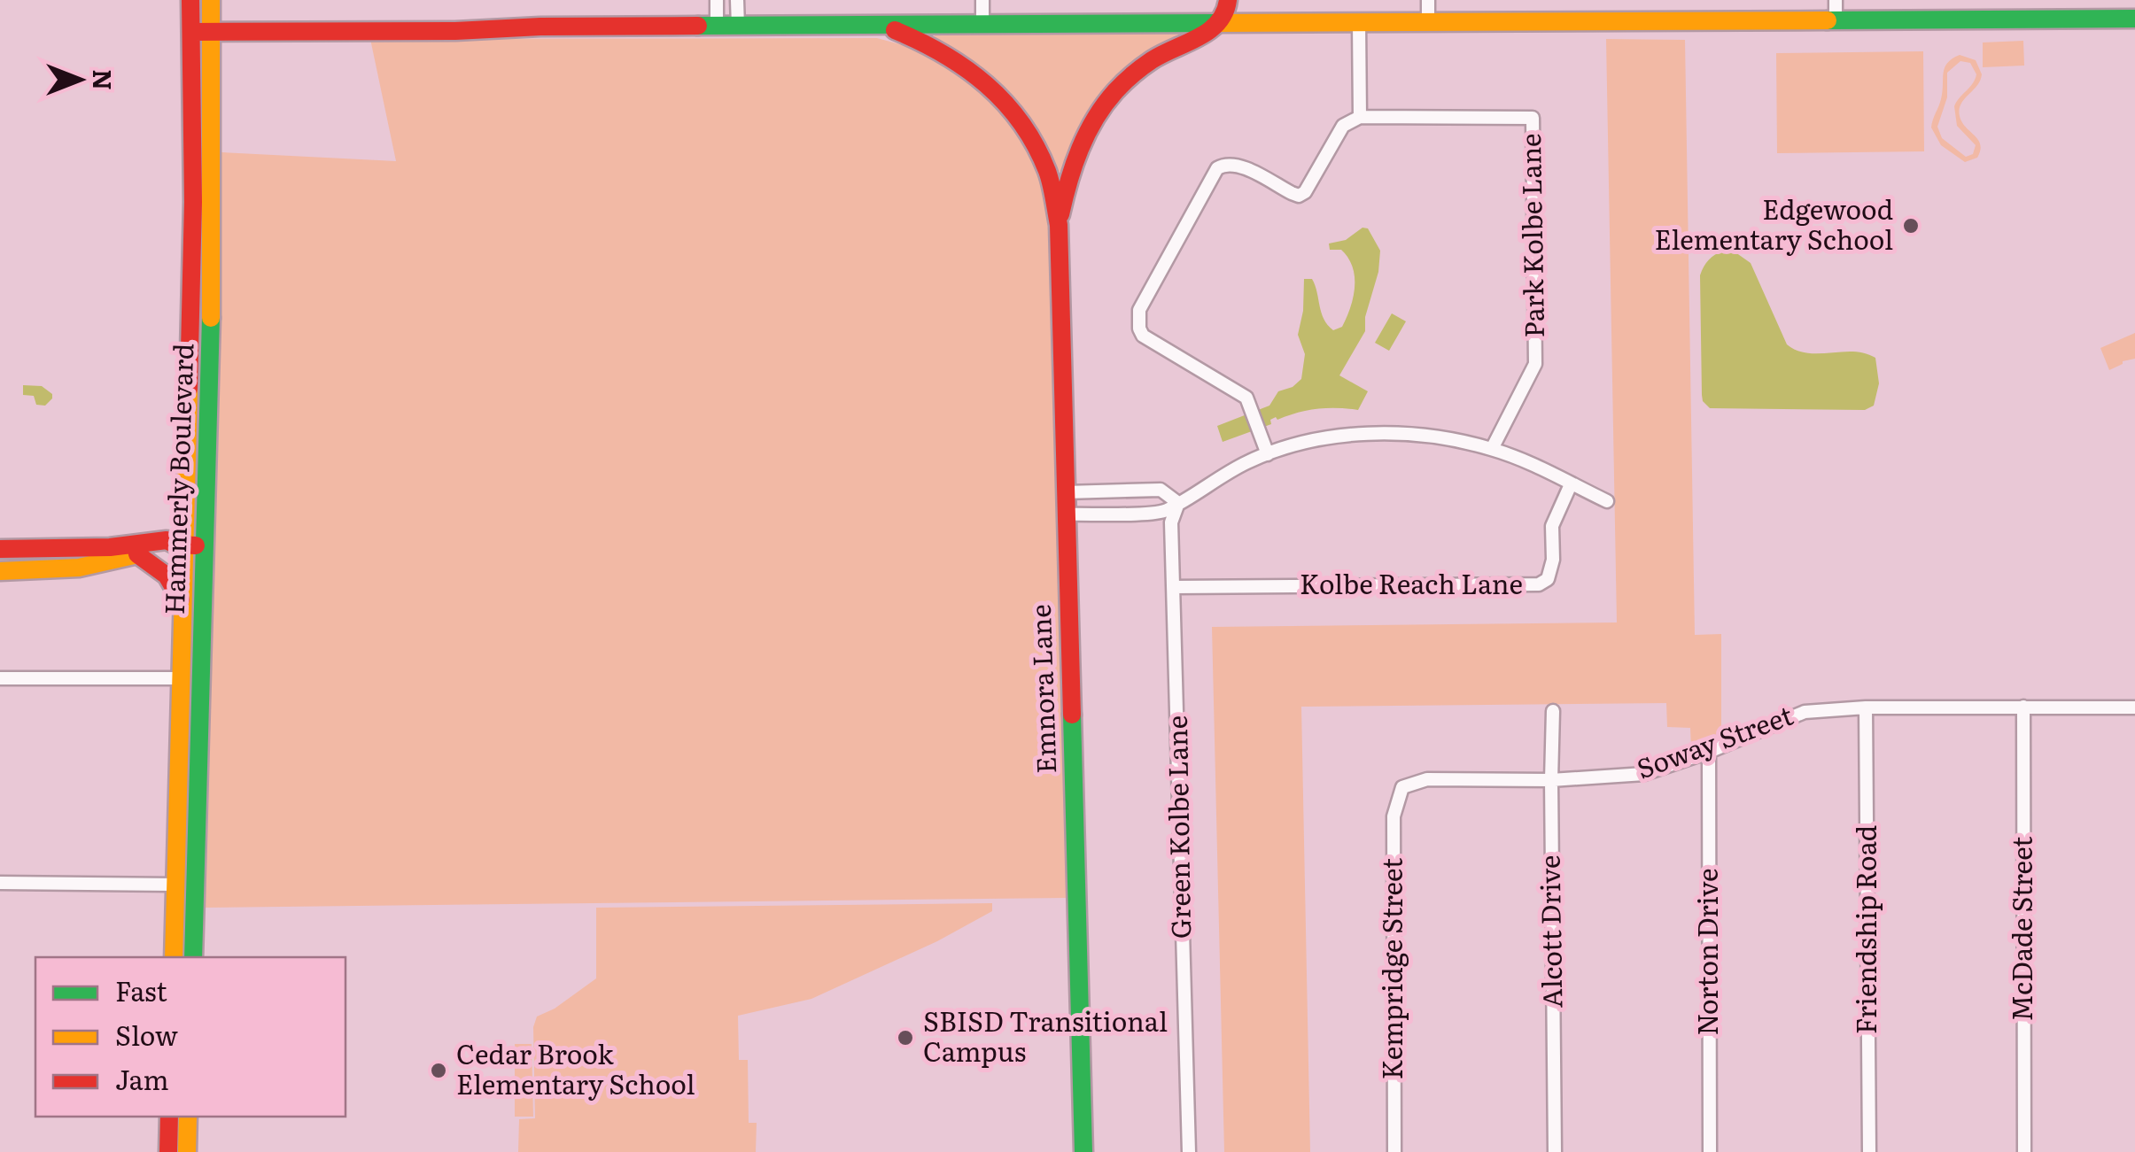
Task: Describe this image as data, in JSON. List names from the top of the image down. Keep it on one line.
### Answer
{"streets":{"street":["Park Kolbe Lane","Hammerly Boulevard","Kolbe Reach Lane","Emnora Lane","Soway Street","Green Kolbe Lane","McDade Street","Friendship Road","Alcott Drive","Norton Drive","Kempridge Street"]},"crossings":[["Kolbe Reach Lane","Green Kolbe Lane"],["Soway Street","McDade Street"],["Soway Street","Friendship Road"],["Soway Street","Alcott Drive"],["Soway Street","Norton Drive"],["Soway Street","Kempridge Street"]],"places":["Edgewood Elementary School","SBISD Transitional Campus","Cedar Brook Elementary School"],"legend":["Fast","Slow","Jam"],"north":"right"}
